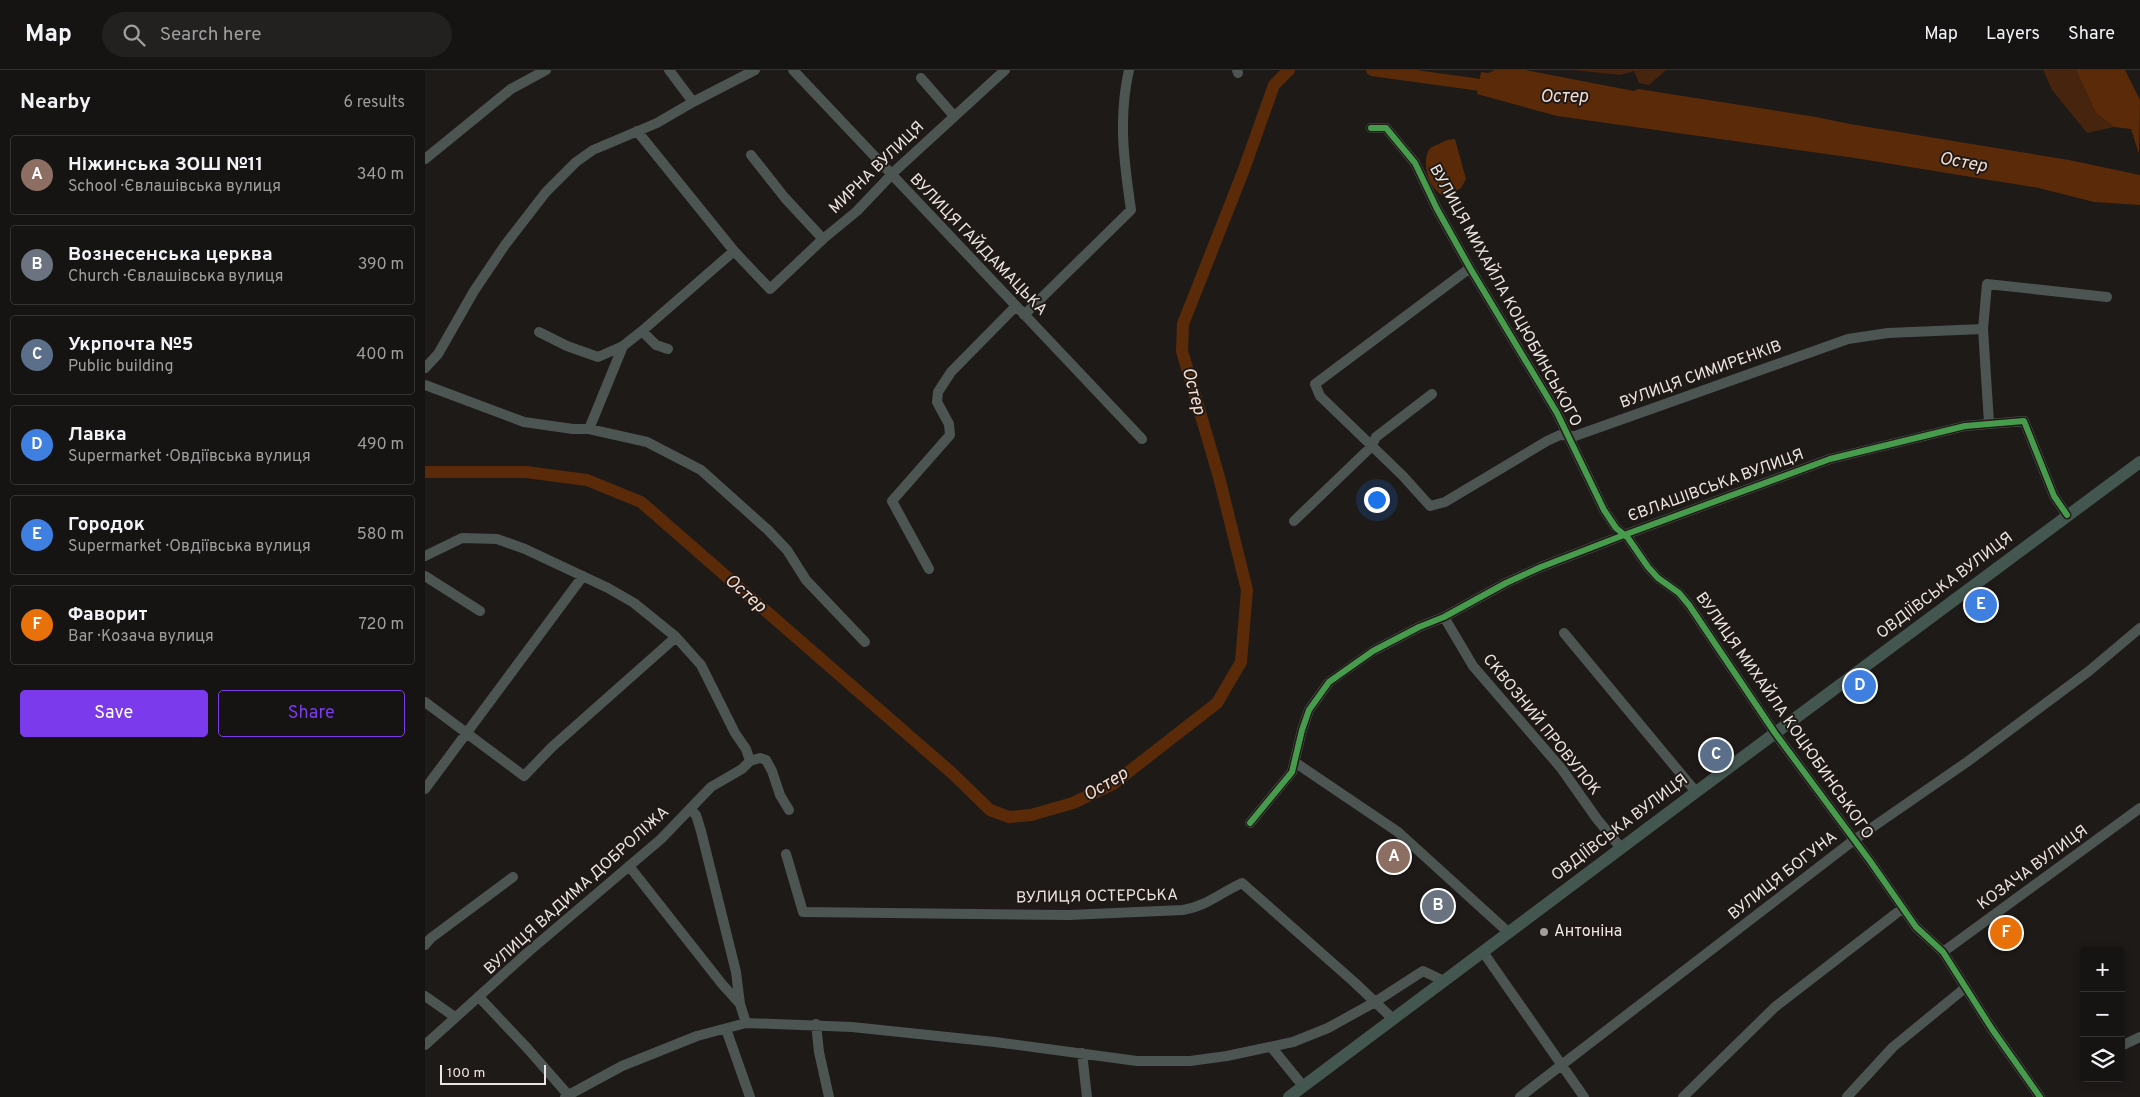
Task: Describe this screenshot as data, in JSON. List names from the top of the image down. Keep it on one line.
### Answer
{"streets":{"main road":["ОВДІЇВСЬКА ВУЛИЦЯ"],"street":["МИРНА ВУЛИЦЯ","ВУЛИЦЯ ГАЙДАМАЦЬКА","ВУЛИЦЯ МИХАЙЛА КОЦЮБИНСЬКОГО","ВУЛИЦЯ СИМИРЕНКІВ","ЄВЛАШІВСЬКА ВУЛИЦЯ","СКВОЗНИЙ ПРОВУЛОК","КОЗАЧА ВУЛИЦЯ","ВУЛИЦЯ БОГУНА","ВУЛИЦЯ ВАДИМА ДОБРОЛІЖА","ВУЛИЦЯ ОСТЕРСЬКА"]},"crossings":[["МИРНА ВУЛИЦЯ","ВУЛИЦЯ ГАЙДАМАЦЬКА"],["ВУЛИЦЯ МИХАЙЛА КОЦЮБИНСЬКОГО","ВУЛИЦЯ СИМИРЕНКІВ"],["ВУЛИЦЯ МИХАЙЛА КОЦЮБИНСЬКОГО","ЄВЛАШІВСЬКА ВУЛИЦЯ"],["ВУЛИЦЯ МИХАЙЛА КОЦЮБИНСЬКОГО","ОВДІЇВСЬКА ВУЛИЦЯ"],["ВУЛИЦЯ МИХАЙЛА КОЦЮБИНСЬКОГО","КОЗАЧА ВУЛИЦЯ"],["ВУЛИЦЯ МИХАЙЛА КОЦЮБИНСЬКОГО","ВУЛИЦЯ БОГУНА"],["ЄВЛАШІВСЬКА ВУЛИЦЯ","ОВДІЇВСЬКА ВУЛИЦЯ"],["ЄВЛАШІВСЬКА ВУЛИЦЯ","СКВОЗНИЙ ПРОВУЛОК"],["ОВДІЇВСЬКА ВУЛИЦЯ","СКВОЗНИЙ ПРОВУЛОК"],["ОВДІЇВСЬКА ВУЛИЦЯ","ВУЛИЦЯ ОСТЕРСЬКА"]],"water":["Остер"],"places":["Антоніна"],"scale_bar":"100 m","page":{"header":"Map","search":"Search here","nav":["Map","Layers","Share"],"heading":["Nearby","6 results"],"list":[{"mark":"A","name":"Ніжинська ЗОШ №11","note":"School · Євлашівська вулиця","value":"340 m"},{"mark":"B","name":"Вознесенська церква","note":"Church · Євлашівська вулиця","value":"390 m"},{"mark":"C","name":"Укрпочта №5","note":"Public building","value":"400 m"},{"mark":"D","name":"Лавка","note":"Supermarket · Овдіївська вулиця","value":"490 m"},{"mark":"E","name":"Городок","note":"Supermarket · Овдіївська вулиця","value":"580 m"},{"mark":"F","name":"Фаворит","note":"Bar · Козача вулиця","value":"720 m"}],"pins":["E","D","C","A","B","F"],"buttons":["Save","Share"],"map_buttons":["+","−"],"scale":"100 m"}}
